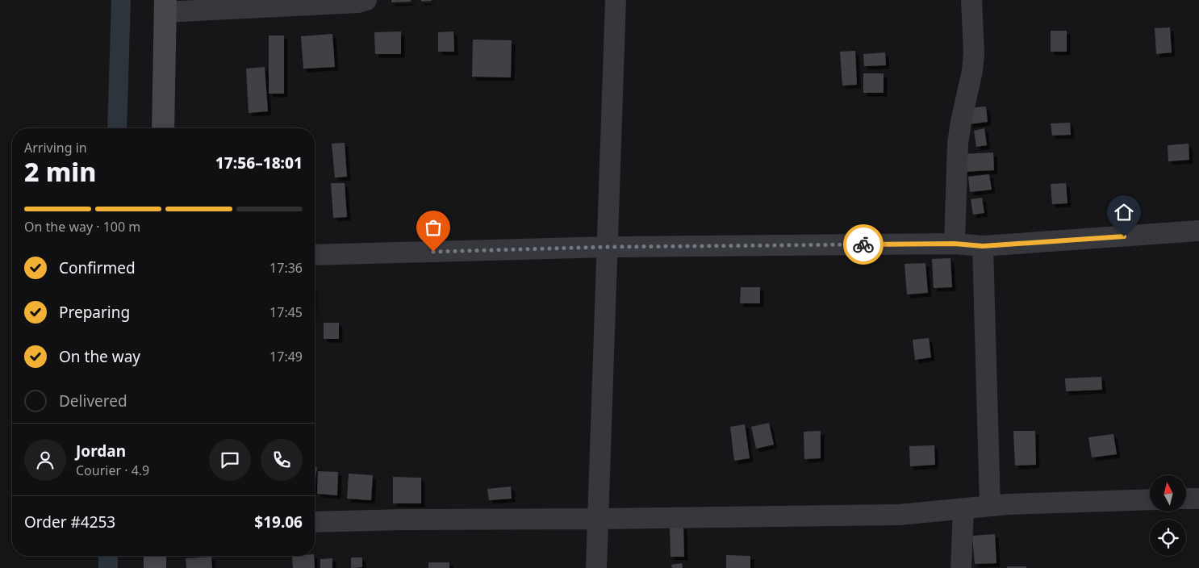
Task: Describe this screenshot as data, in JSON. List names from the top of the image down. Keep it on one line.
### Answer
{"north":"top","page":{"heading":["2 min","Arriving in","17:56–18:01"],"panel":["Jordan","Courier · 4.9","Order #4253","$19.06"],"bar":"On the way · 100 m","list":[["Confirmed","17:36"],["Preparing","17:45"],["On the way","17:49"],"Delivered"]}}
